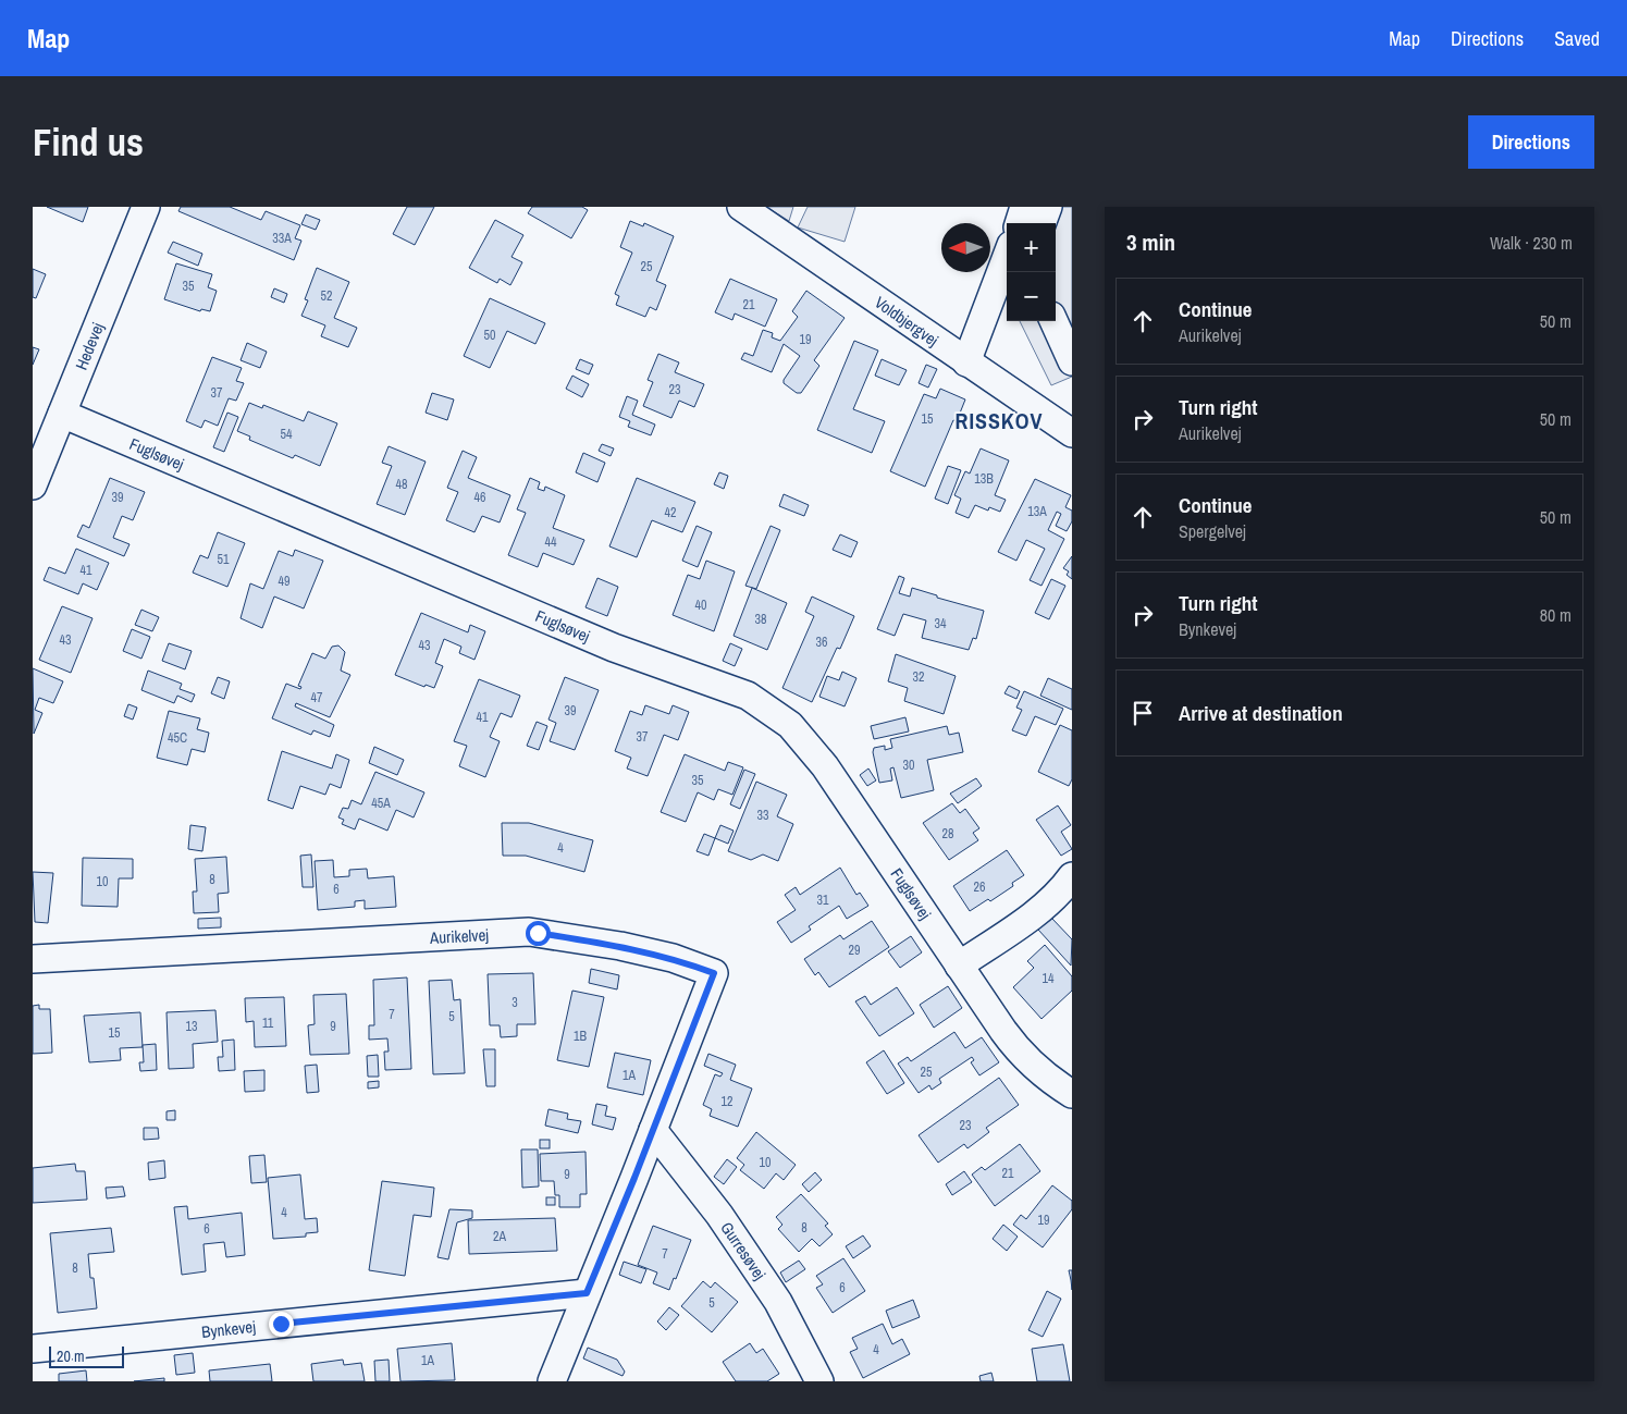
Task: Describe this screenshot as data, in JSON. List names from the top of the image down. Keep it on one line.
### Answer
{"streets":{"street":["Voldbjergvej","Hedevej","Fuglsøvej","Aurikelvej","Gurresøvej","Bynkevej"]},"crossings":[["Hedevej","Fuglsøvej"],["Aurikelvej","Gurresøvej"]],"districts":["RISSKOV"],"house_numbers":["33A","25","35","52","21","50","19","23","37","15","54","13B","48","39","46","13A","42","44","51","41","49","40","38","34","43","36","43","32","47","39","41","37","45C","30","35","45A","33","28","4","8","10","26","6","31","29","14","3","7","5","11","13","9","15","1B","25","1A","12","23","10","21","9","4","19","8","6","2A","7","8","6","5","4","1A"],"scale_bar":"20 m","north":"left","page":{"header":"Map","nav":["Map","Directions","Saved"],"buttons":"Directions","title":"Find us","heading":["3 min","Walk · 230 m"],"map_buttons":["+","−"],"list":[["Continue","Aurikelvej","50 m"],["Turn right","Aurikelvej","50 m"],["Continue","Spergelvej","50 m"],["Turn right","Bynkevej","80 m"],"Arrive at destination"],"scale":"20 m"}}
